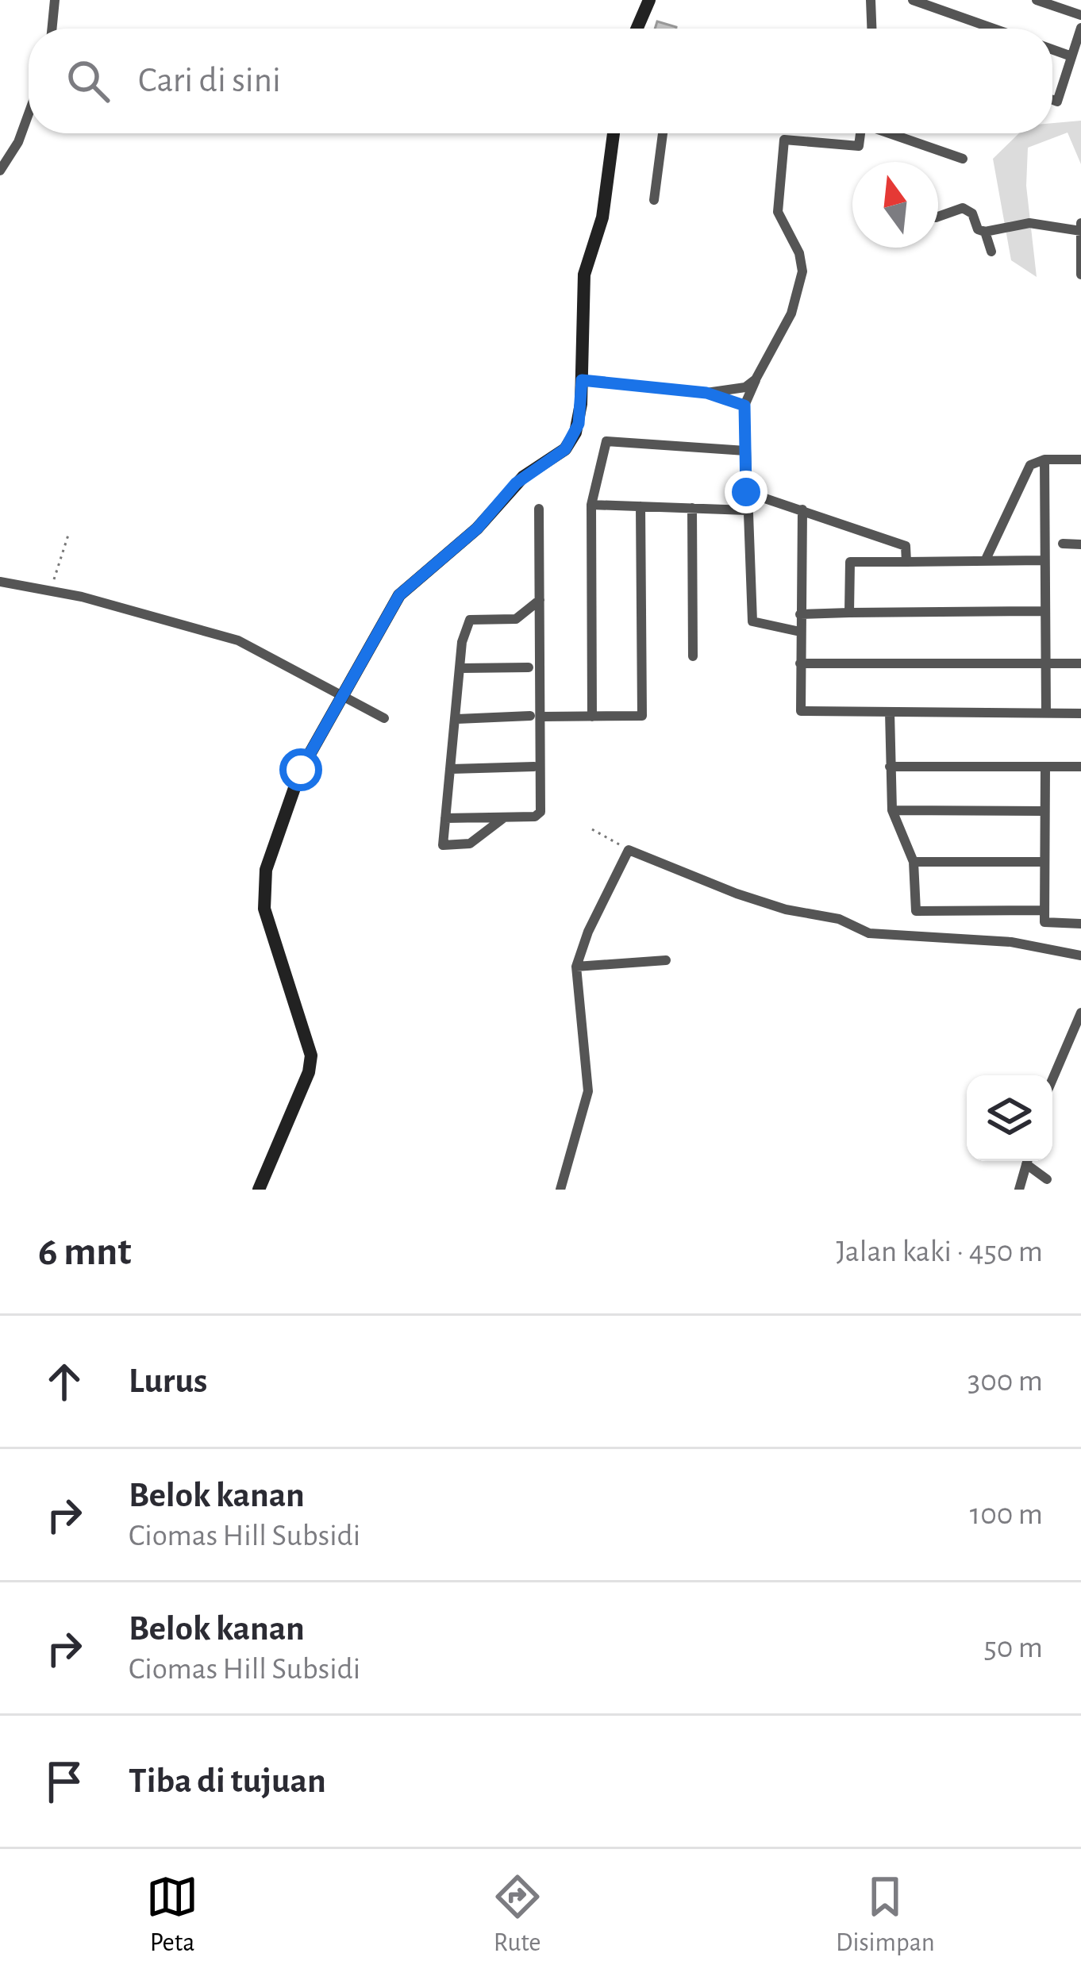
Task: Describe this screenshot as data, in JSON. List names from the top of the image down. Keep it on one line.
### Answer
{"north":"top","page":{"search":"Cari di sini","heading":["6 mnt","Jalan kaki · 450 m"],"list":[["Lurus","300 m"],["Belok kanan","Ciomas Hill Subsidi","100 m"],["Belok kanan","Ciomas Hill Subsidi","50 m"],"Tiba di tujuan"],"nav":["Peta","Rute","Disimpan"]}}
